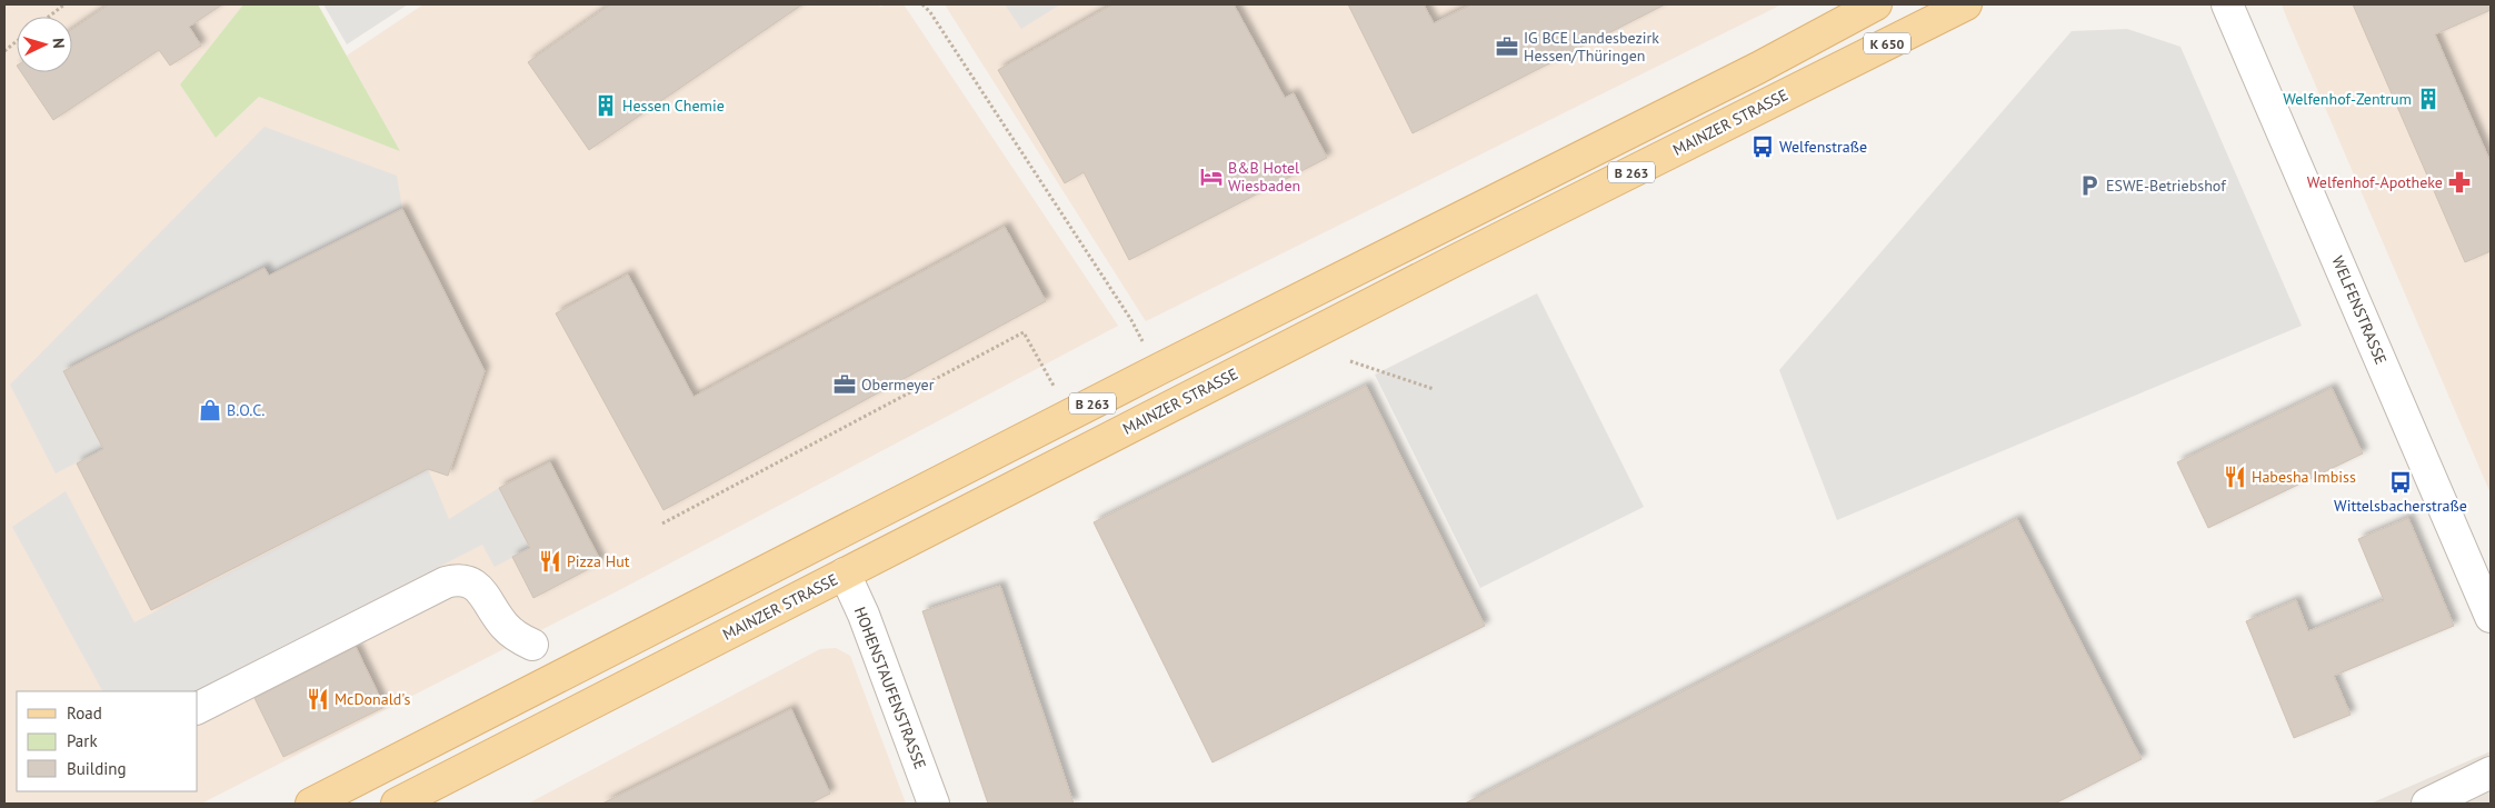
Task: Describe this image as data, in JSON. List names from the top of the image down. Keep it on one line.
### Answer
{"streets":{"main road":["K 650","MAINZER STRASSE","B 263"],"street":["WELFENSTRASSE","HOHENSTAUFENSTRASSE"]},"crossings":[["MAINZER STRASSE","HOHENSTAUFENSTRASSE"]],"places":{"office":["IG BCE Landesbezirk Hessen/Thüringen","Obermeyer"],"building":["Welfenhof-Zentrum","Hessen Chemie"],"bus stop":["Welfenstraße","Wittelsbacherstraße"],"hotel":["B&B Hotel Wiesbaden"],"pharmacy":["Welfenhof-Apotheke"],"parking":["ESWE-Betriebshof"],"shop":["B.O.C."],"restaurant":["Habesha Imbiss","Pizza Hut","McDonald's"]},"legend":["Road","Park","Building"],"north":"right"}
